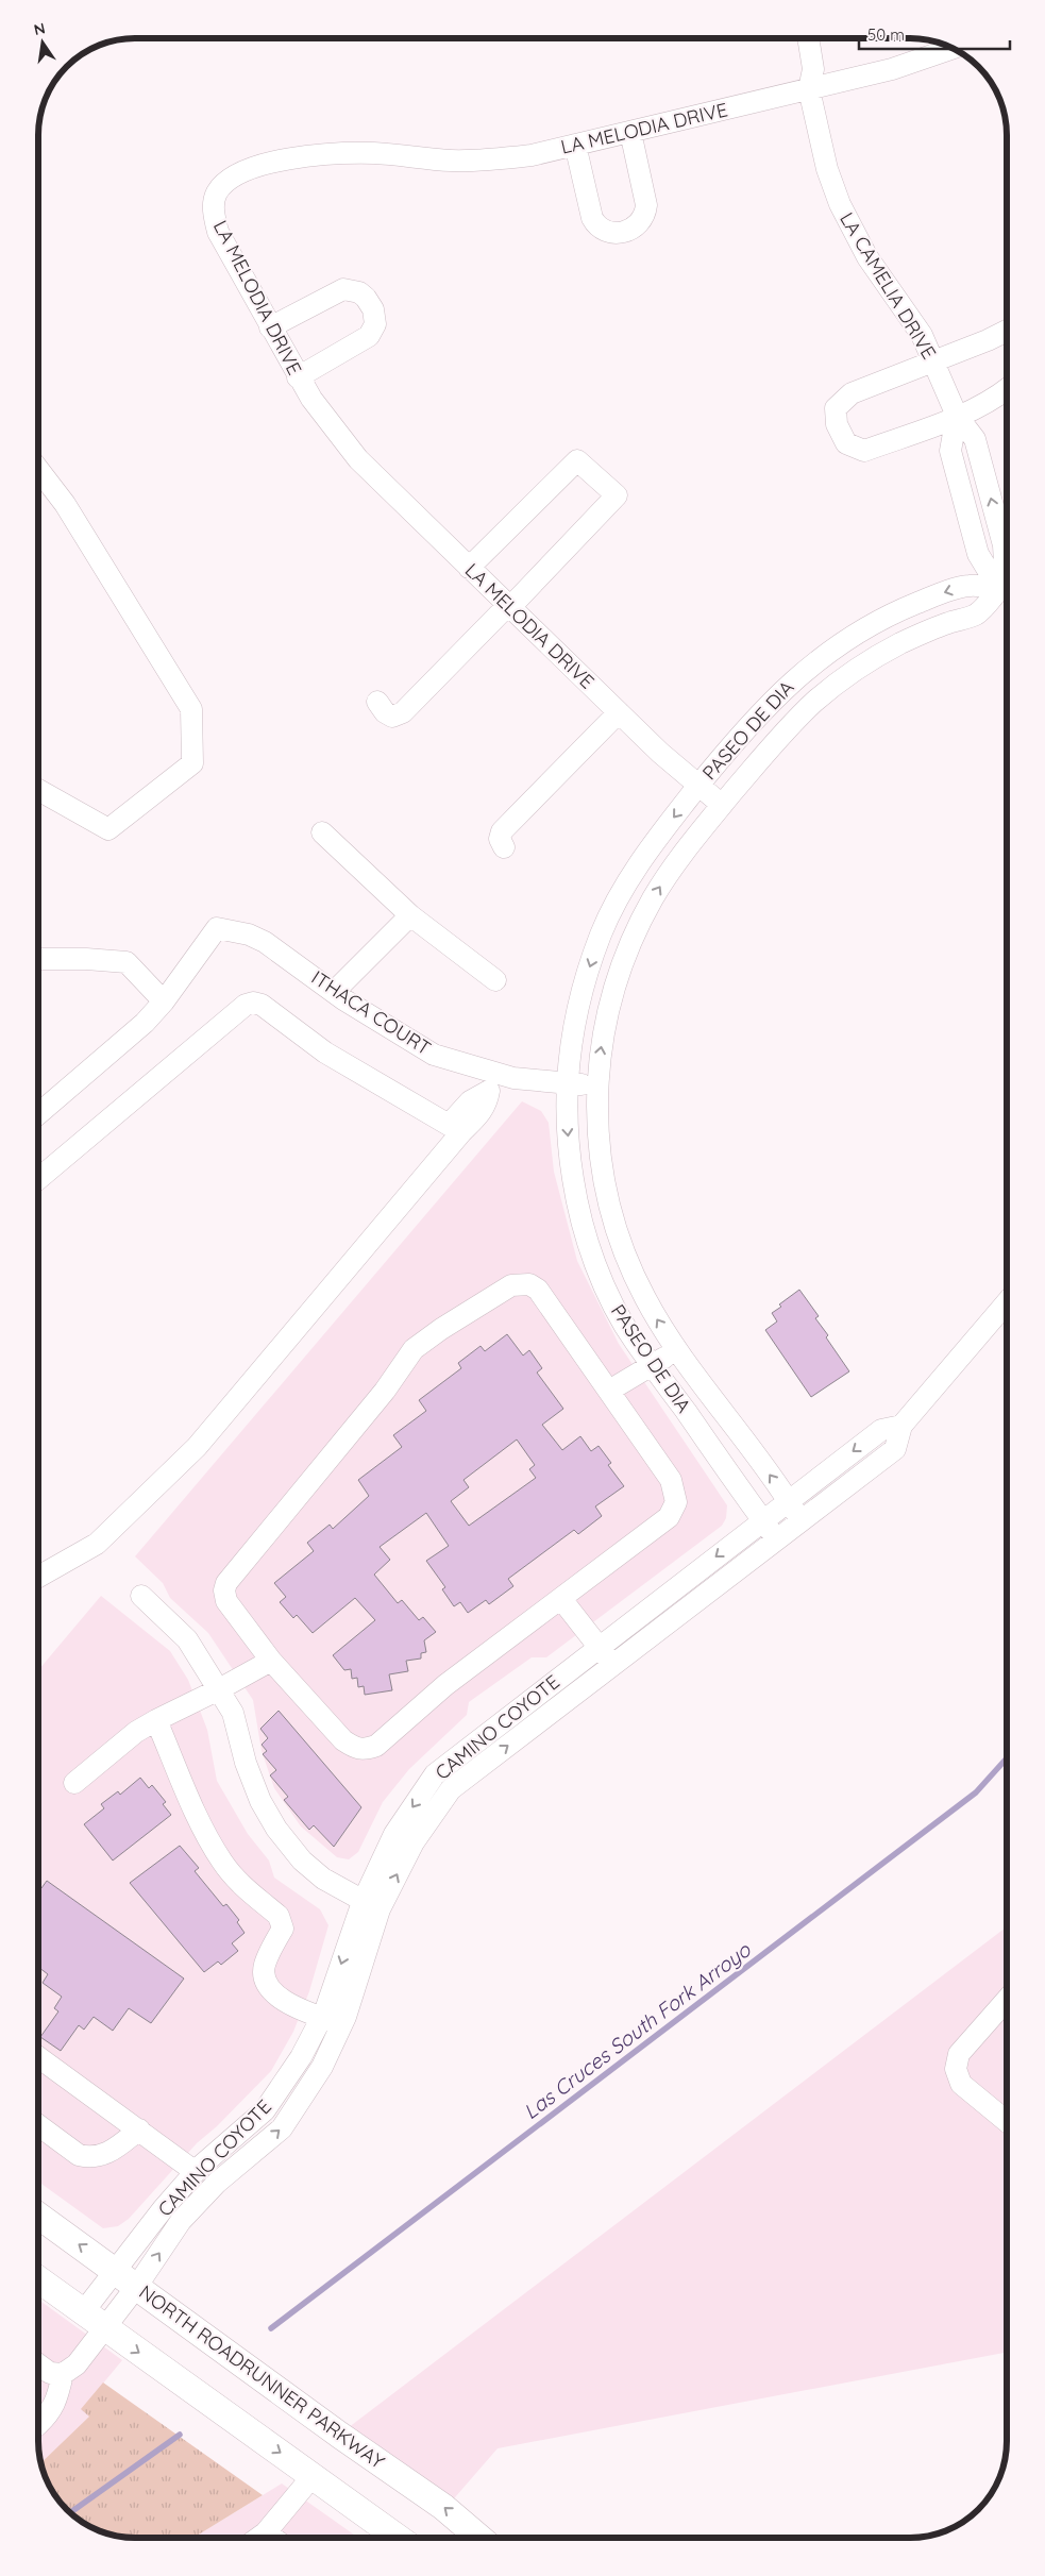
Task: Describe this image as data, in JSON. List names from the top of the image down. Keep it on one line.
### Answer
{"streets":{"main road":["NORTH ROADRUNNER PARKWAY"],"street":["LA MELODIA DRIVE","LA CAMELIA DRIVE","PASEO DE DIA","ITHACA COURT","CAMINO COYOTE"]},"crossings":[["LA MELODIA DRIVE","LA CAMELIA DRIVE"],["LA MELODIA DRIVE","PASEO DE DIA"],["LA CAMELIA DRIVE","PASEO DE DIA"],["PASEO DE DIA","ITHACA COURT"],["PASEO DE DIA","CAMINO COYOTE"],["CAMINO COYOTE","NORTH ROADRUNNER PARKWAY"]],"water":["Las Cruces South Fork Arroyo"],"scale_bar":"50 m","north":"top"}
